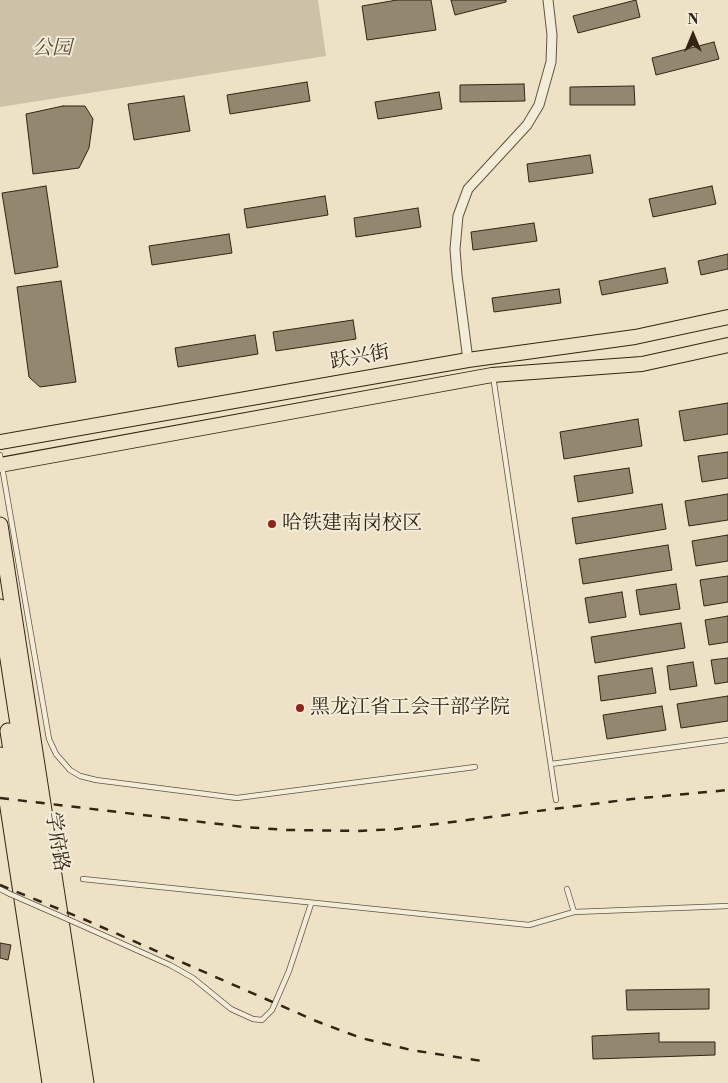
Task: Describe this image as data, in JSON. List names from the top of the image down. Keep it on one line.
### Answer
{"streets":{"highway":["学府路"],"main road":["跃兴街"]},"parks":["公园"],"places":["哈铁建南岗校区","黑龙江省工会干部学院"],"north":"top"}
